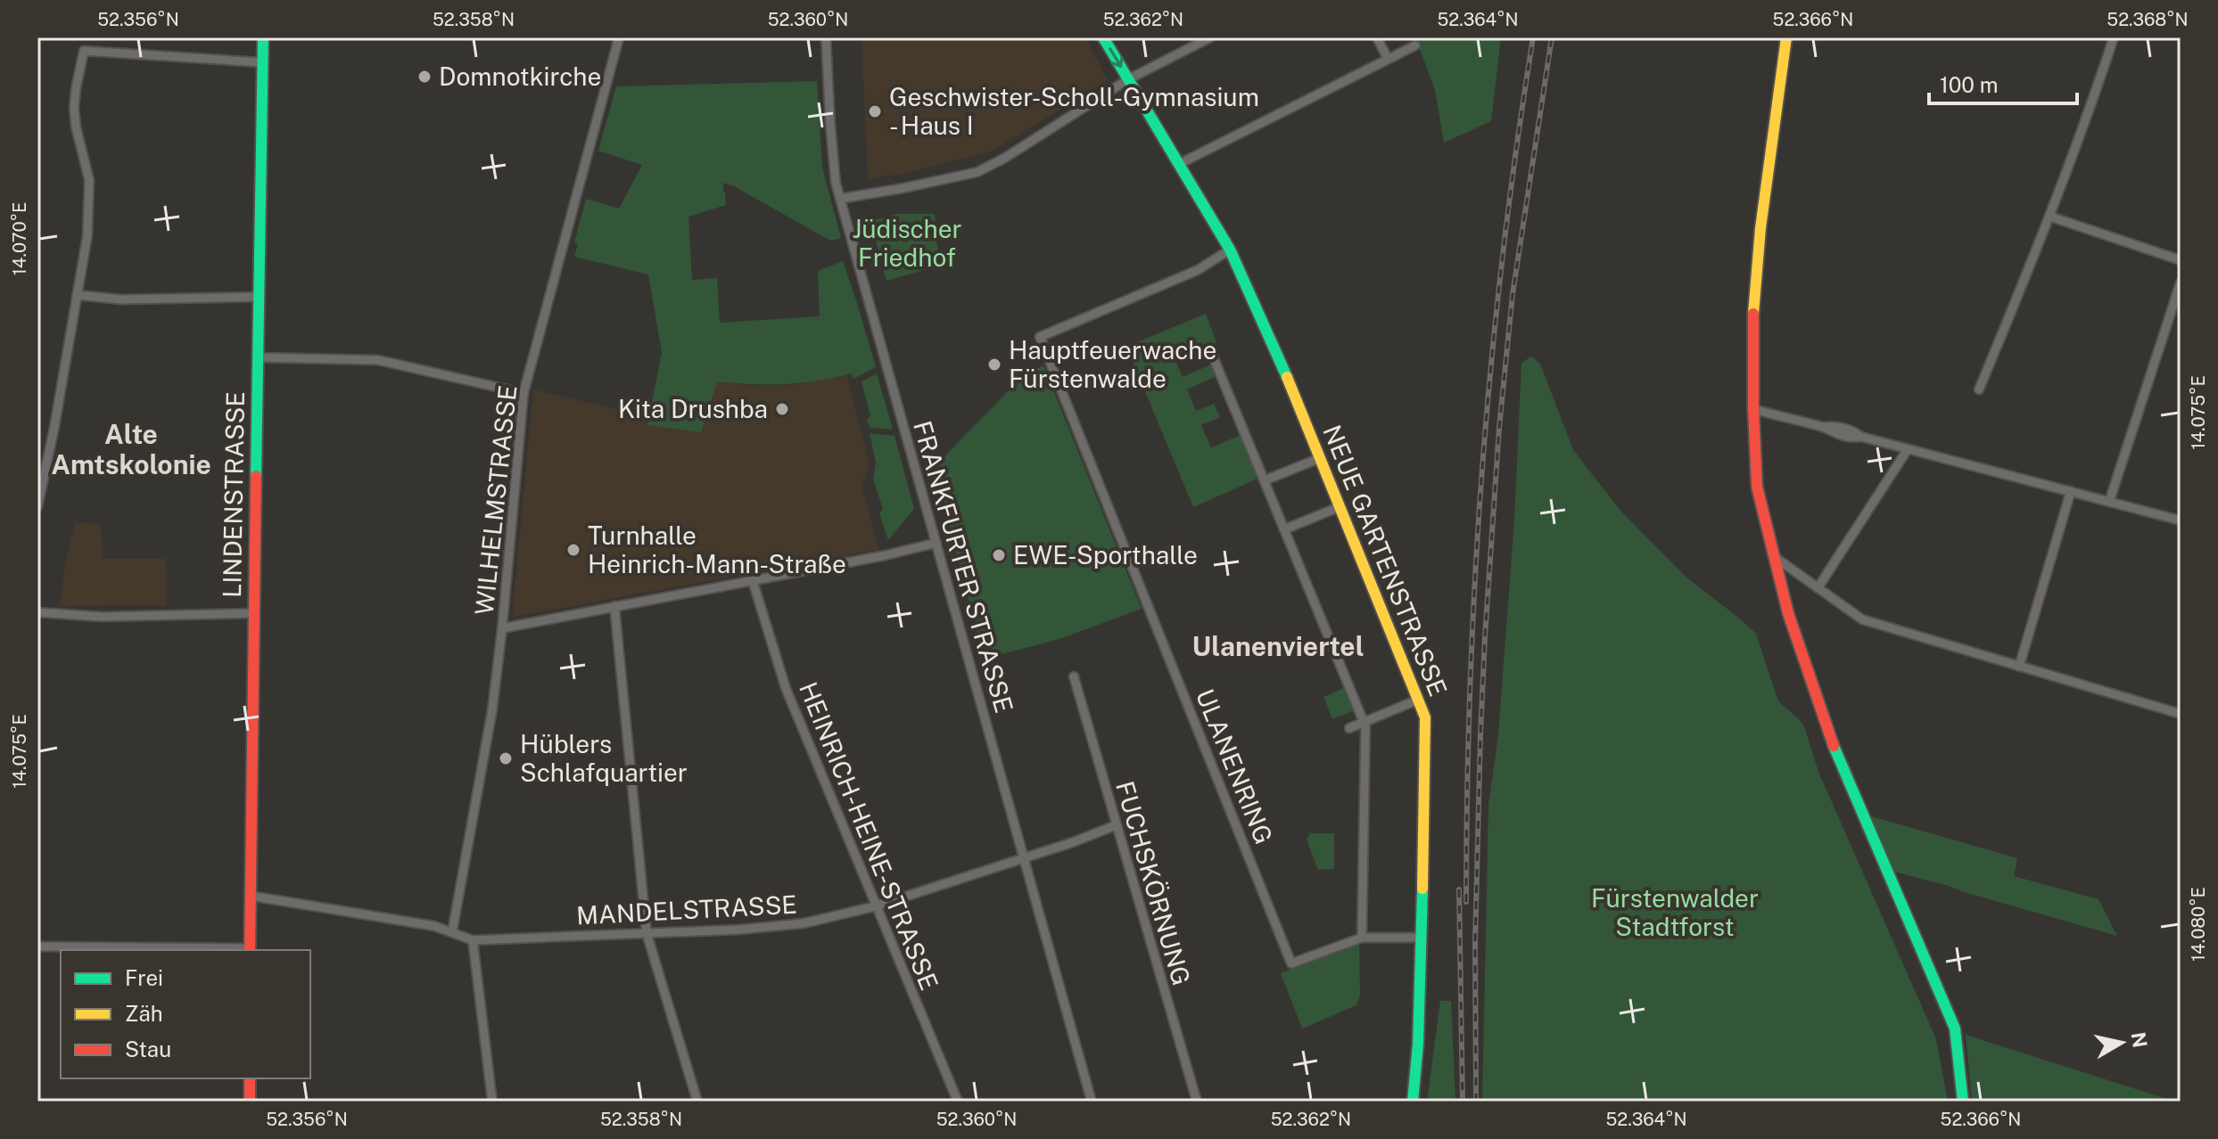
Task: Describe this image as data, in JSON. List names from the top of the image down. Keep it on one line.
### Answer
{"streets":{"street":["LINDENSTRASSE","WILHELMSTRASSE","NEUE GARTENSTRASSE","FRANKFURTER STRASSE","ULANENRING","HEINRICH-HEINE-STRASSE","FUCHSKÖRNUNG","MANDELSTRASSE"]},"crossings":[["LINDENSTRASSE","MANDELSTRASSE"],["WILHELMSTRASSE","MANDELSTRASSE"],["NEUE GARTENSTRASSE","ULANENRING"],["FRANKFURTER STRASSE","MANDELSTRASSE"],["HEINRICH-HEINE-STRASSE","MANDELSTRASSE"],["FUCHSKÖRNUNG","MANDELSTRASSE"]],"districts":["Alte Amtskolonie","Ulanenviertel"],"parks":["Jüdischer Friedhof","Fürstenwalder Stadtforst"],"places":["Domnotkirche","Geschwister-Scholl-Gymnasium - Haus I","Hauptfeuerwache Fürstenwalde","Kita Drushba","Turnhalle Heinrich-Mann-Straße","EWE-Sporthalle","Hüblers Schlafquartier"],"legend":["Frei","Zäh","Stau"],"scale_bar":"100 m","north":"right","coordinates":["52.356°N","52.358°N","52.360°N","52.362°N","52.364°N","52.366°N","52.368°N","14.070°E","14.075°E","14.080°E"]}
